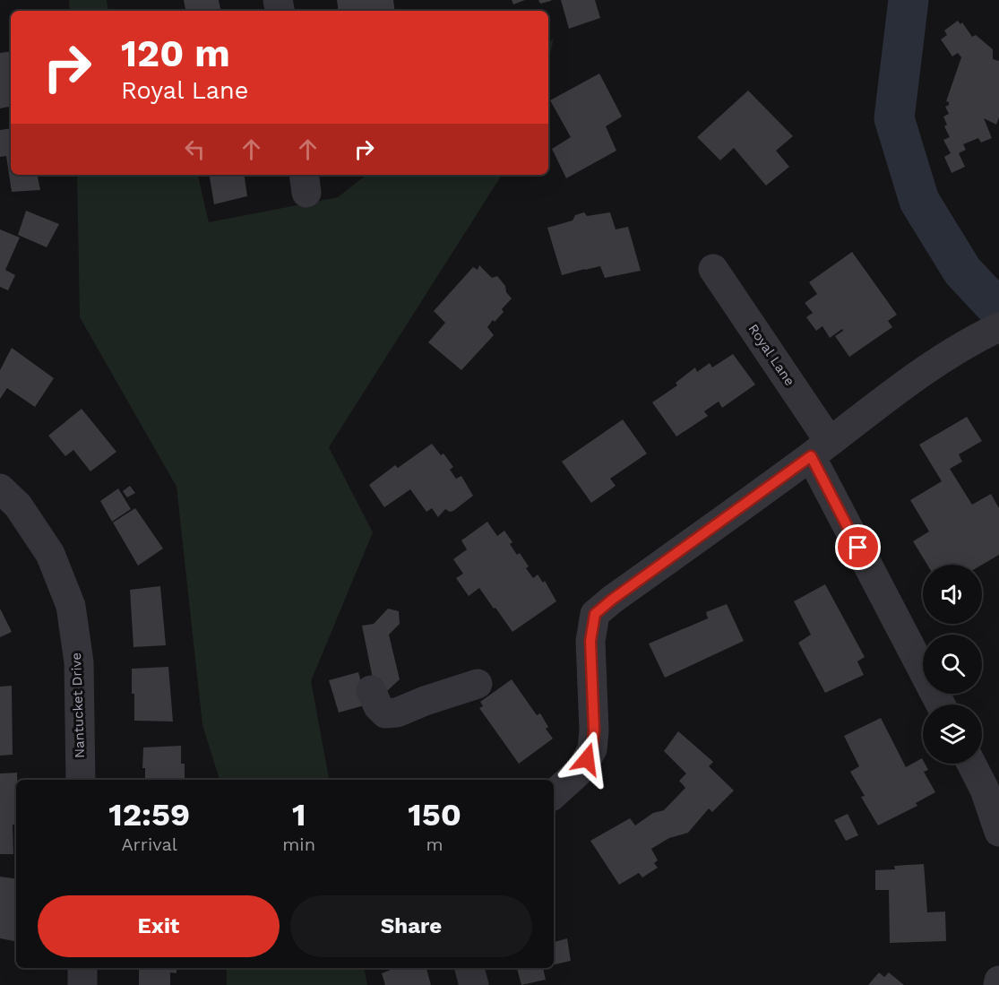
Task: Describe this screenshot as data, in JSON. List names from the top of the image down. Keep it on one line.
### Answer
{"streets":{"street":["Royal Lane","Nantucket Drive"]},"page":{"turn":["120 m","Royal Lane"],"eta":["12:59","Arrival","1","min","150","m"],"buttons":["Exit","Share"]}}
